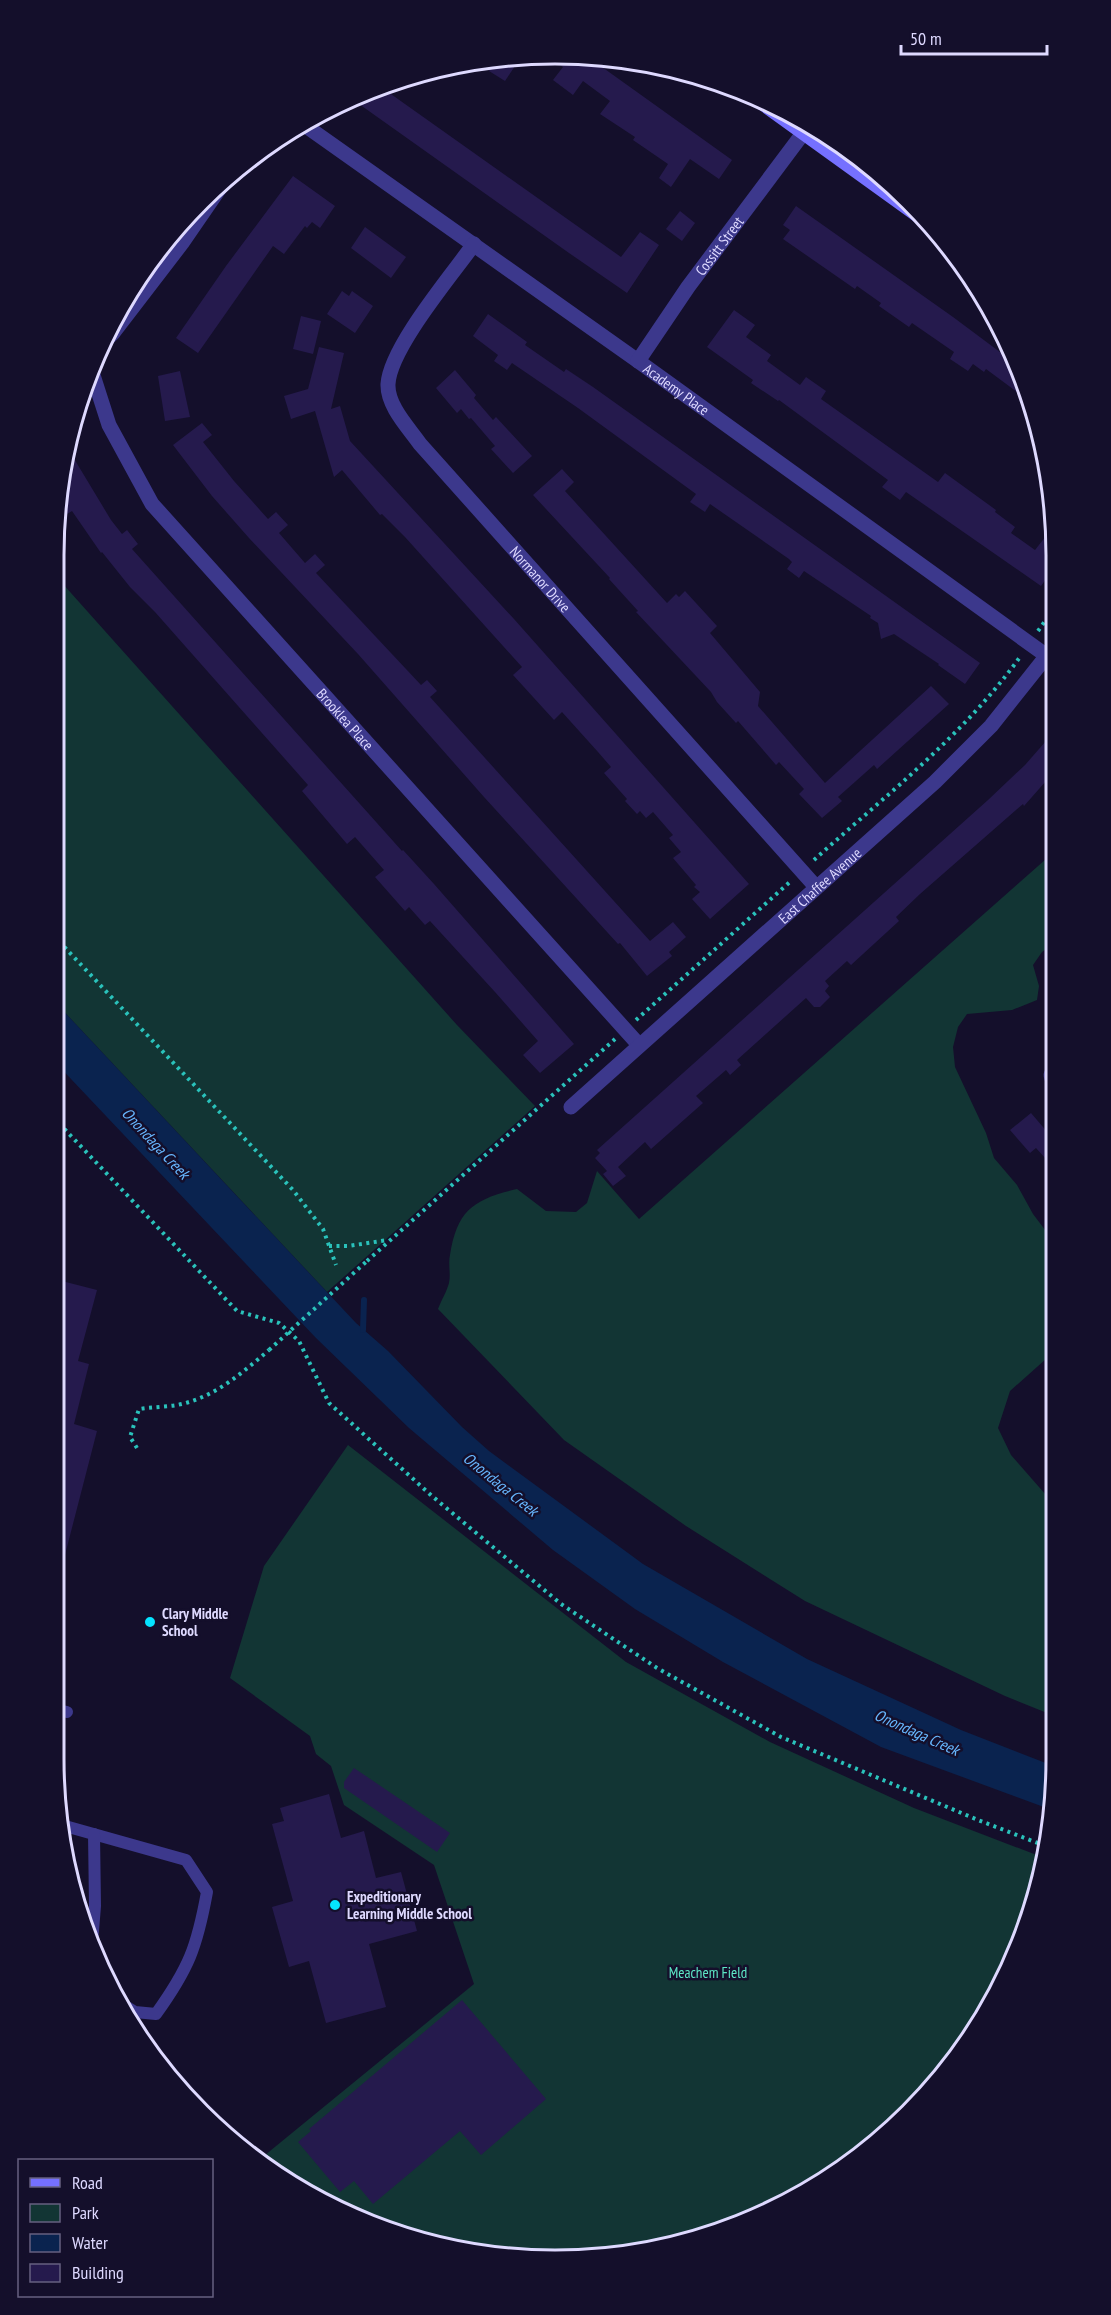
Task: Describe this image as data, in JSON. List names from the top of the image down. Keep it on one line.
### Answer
{"streets":{"street":["Cossitt Street","Academy Place","Normanor Drive","Brooklea Place","East Chaffee Avenue"]},"crossings":[["Cossitt Street","Academy Place"],["Academy Place","Normanor Drive"],["Normanor Drive","East Chaffee Avenue"],["Brooklea Place","East Chaffee Avenue"]],"water":["Onondaga Creek"],"parks":["Meachem Field"],"places":["Clary Middle School","Expeditionary Learning Middle School"],"legend":["Road","Park","Water","Building"],"scale_bar":"50 m"}
